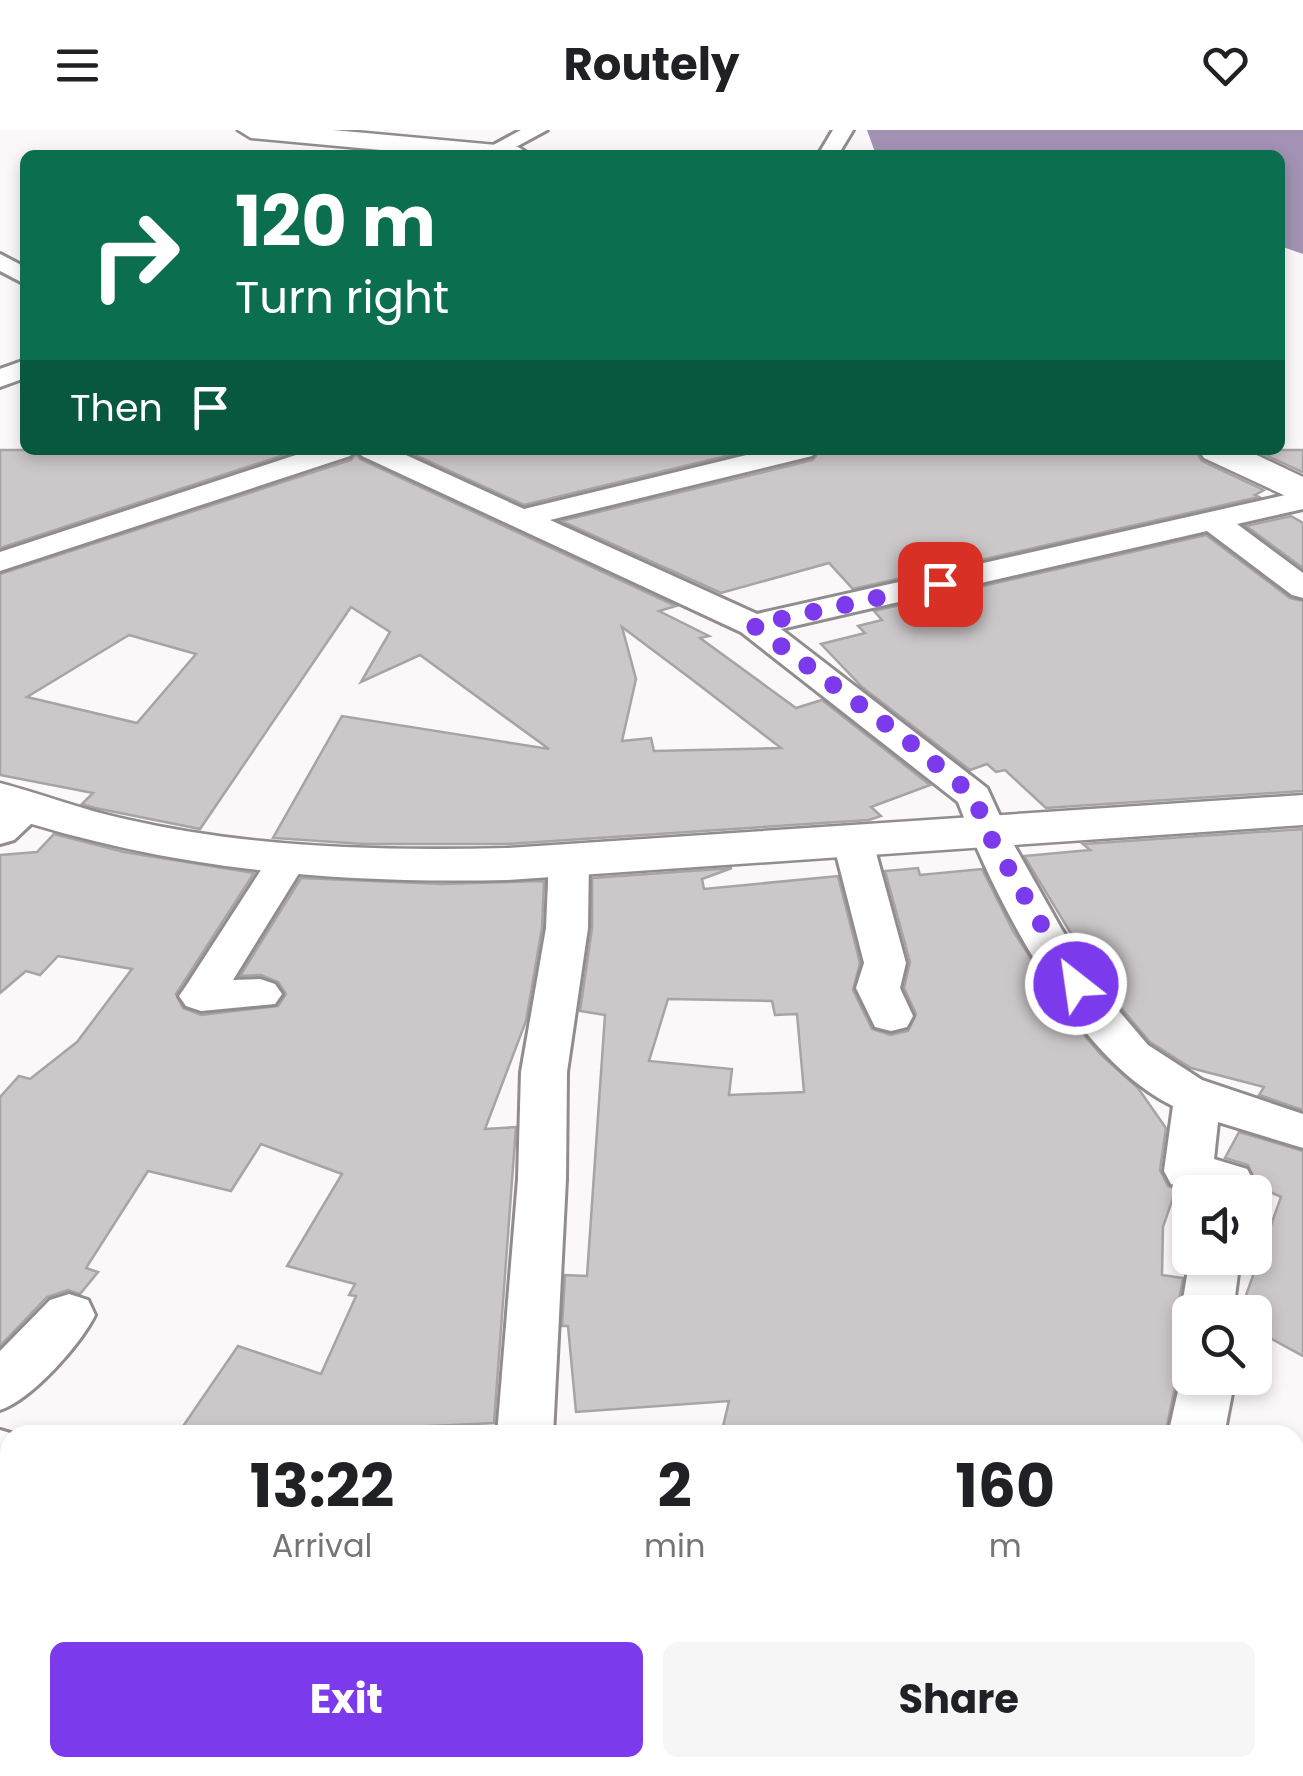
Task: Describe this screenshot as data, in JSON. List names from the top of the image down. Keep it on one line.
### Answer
{"page":{"header":"Routely","turn":["120 m","Turn right"],"then":"Then","eta":["13:22","Arrival","2","min","160","m"],"buttons":["Exit","Share"]}}
